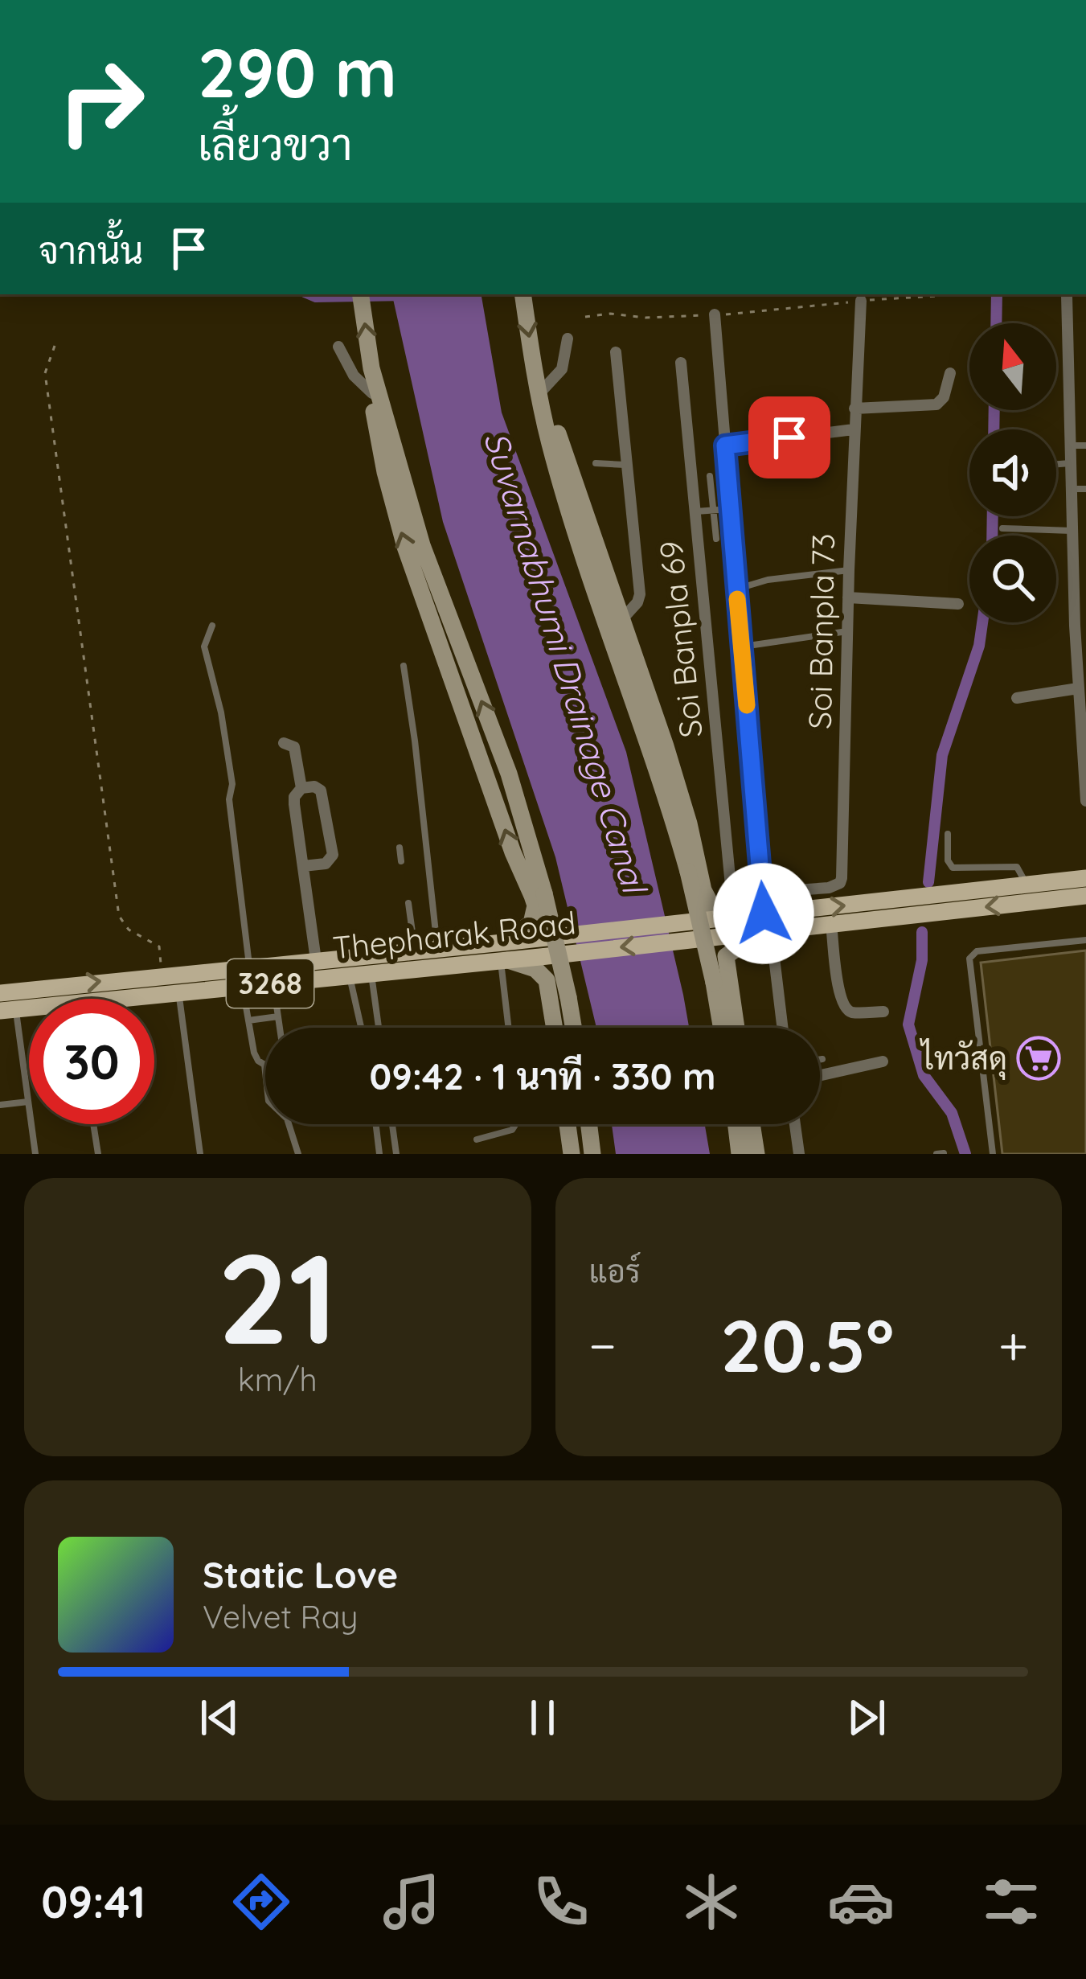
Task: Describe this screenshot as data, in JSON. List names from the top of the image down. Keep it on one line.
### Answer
{"streets":{"main road":["Thepharak Road","3268"],"street":["Soi Banpla 73","Soi Banpla 69"]},"water":["Suvarnabhumi Drainage Canal"],"places":{"supermarket":["ไทวัสดุ"]},"north":"top","page":{"turn":["290 m","เลี้ยวขวา"],"then":"จากนั้น","limit":"30","trip":"09:42 · 1 นาที · 330 m","tile":[["21","km/h"],"แอร์"],"heat":["−","20.5°","+"],"song":["Static Love","Velvet Ray"],"tabs":"09:41"}}
